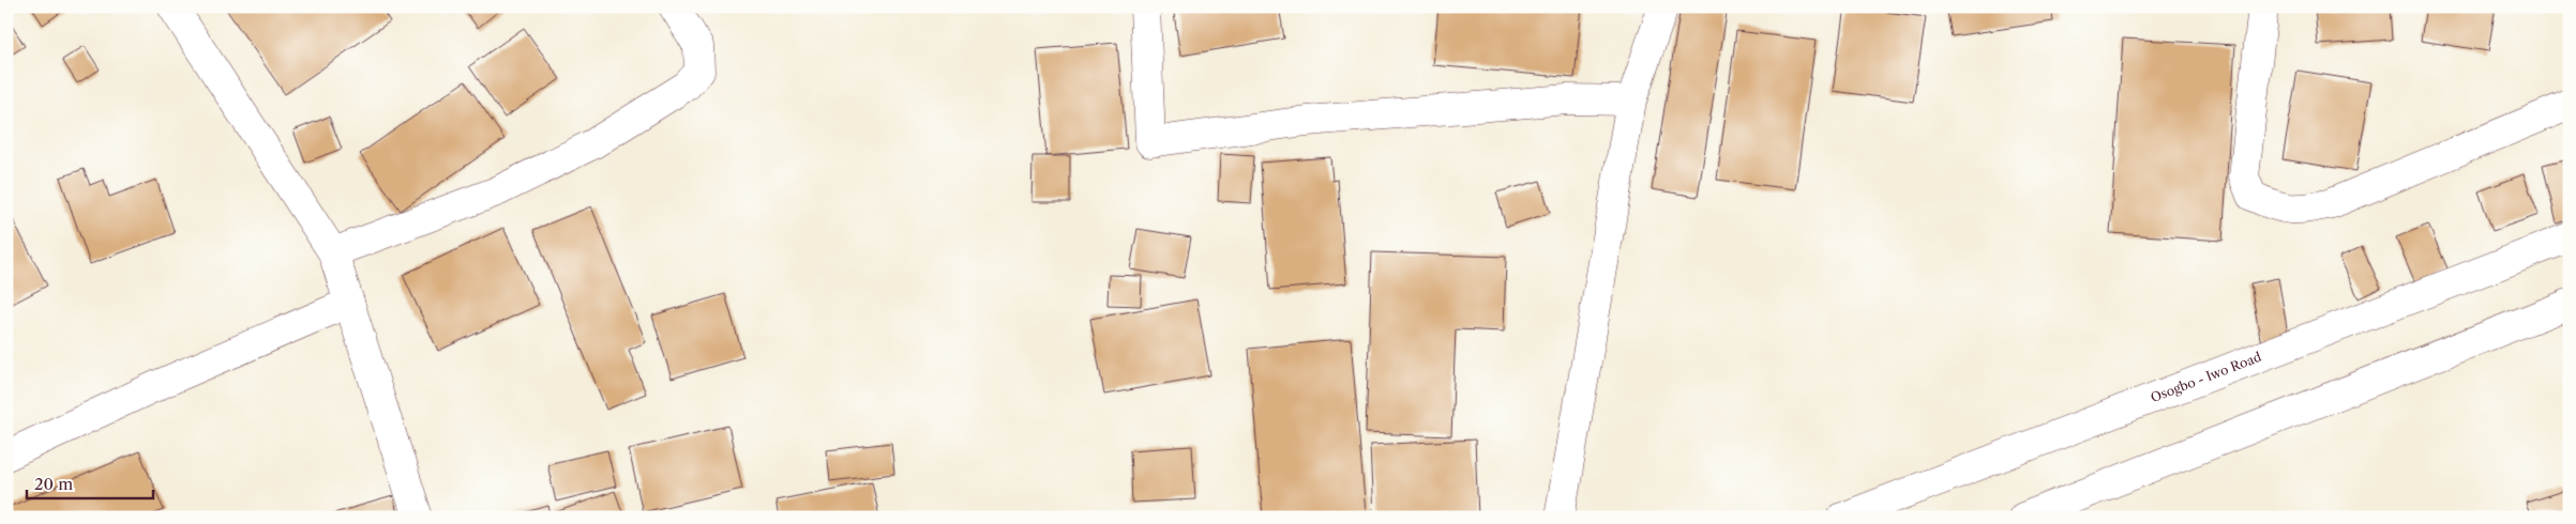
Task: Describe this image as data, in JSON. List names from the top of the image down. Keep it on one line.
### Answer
{"streets":{"street":["Osogbo - Iwo Road"]},"scale_bar":"20 m"}
